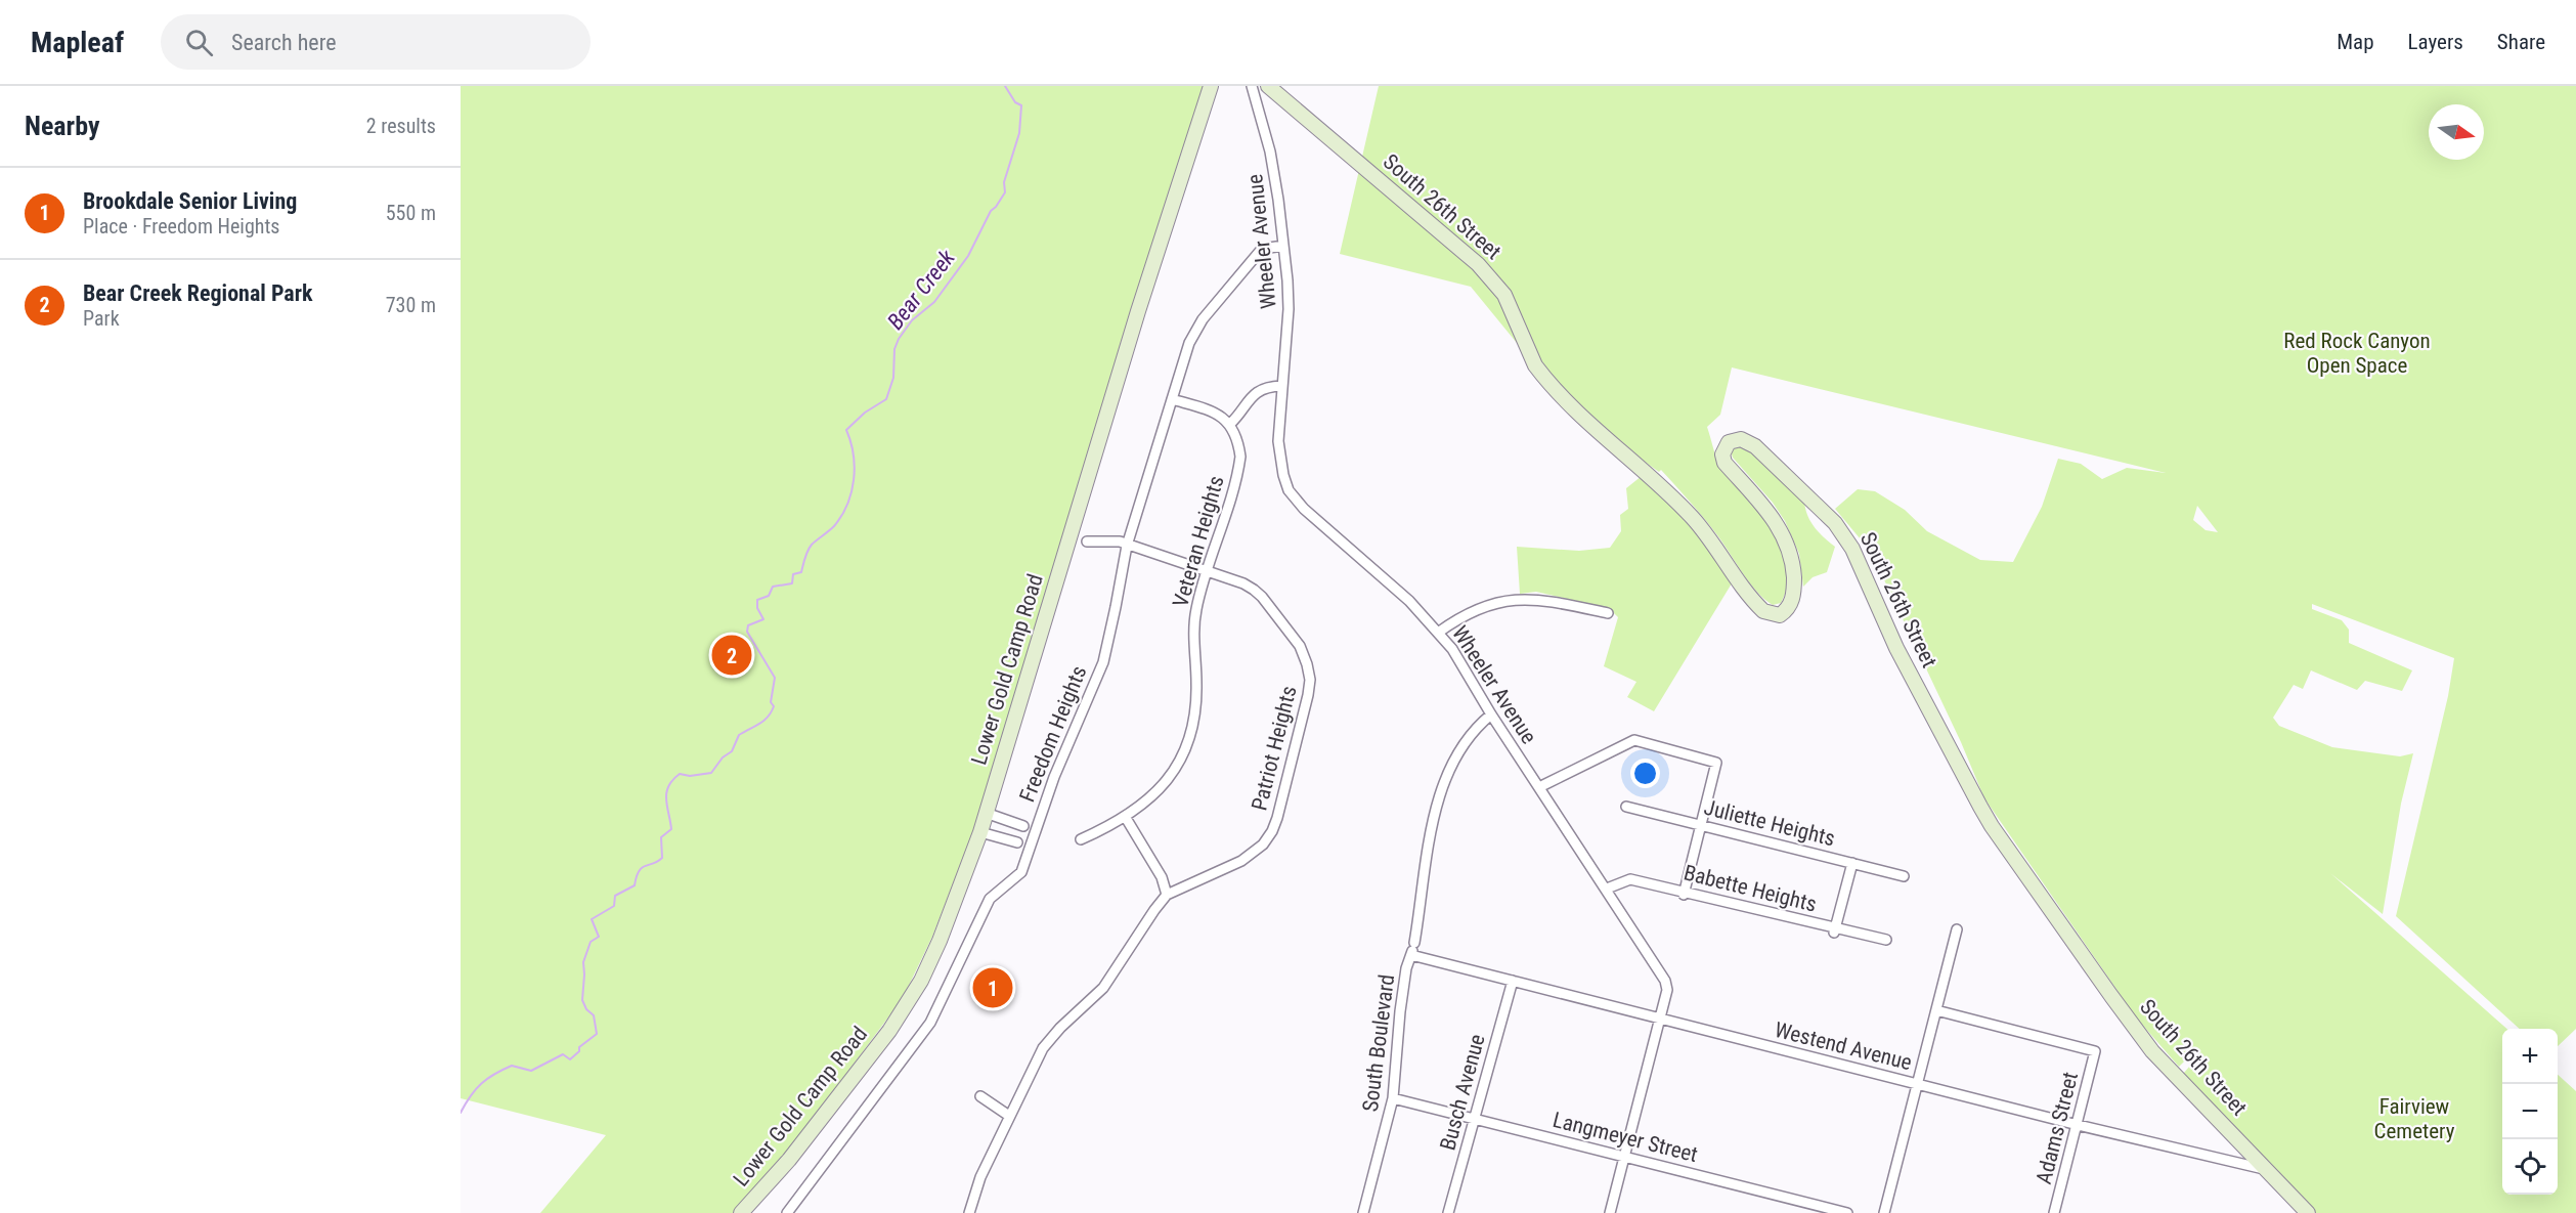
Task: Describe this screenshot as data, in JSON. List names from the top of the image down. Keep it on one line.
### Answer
{"streets":{"street":["South 26th Street","Wheeler Avenue","Veteran Heights","Lower Gold Camp Road","Freedom Heights","Patriot Heights","Juliette Heights","Babette Heights","South Boulevard","Westend Avenue","Busch Avenue","Adams Street","Langmeyer Street"]},"crossings":[["South 26th Street","Westend Avenue"],["Wheeler Avenue","Freedom Heights"],["Wheeler Avenue","Babette Heights"],["Wheeler Avenue","South Boulevard"],["Wheeler Avenue","Westend Avenue"],["Wheeler Avenue","Langmeyer Street"],["Veteran Heights","Patriot Heights"],["Freedom Heights","Patriot Heights"],["South Boulevard","Westend Avenue"],["South Boulevard","Langmeyer Street"],["Westend Avenue","Busch Avenue"],["Westend Avenue","Adams Street"],["Busch Avenue","Langmeyer Street"]],"water":["Bear Creek"],"parks":["Red Rock Canyon Open Space","Fairview Cemetery"],"north":"right","page":{"header":"Mapleaf","search":"Search here","nav":["Map","Layers","Share"],"heading":["Nearby","2 results"],"list":[{"mark":"1","name":"Brookdale Senior Living","note":"Place · Freedom Heights","value":"550 m"},{"mark":"2","name":"Bear Creek Regional Park","note":"Park","value":"730 m"}],"pins":["2","1"],"map_buttons":["+","−"]}}
